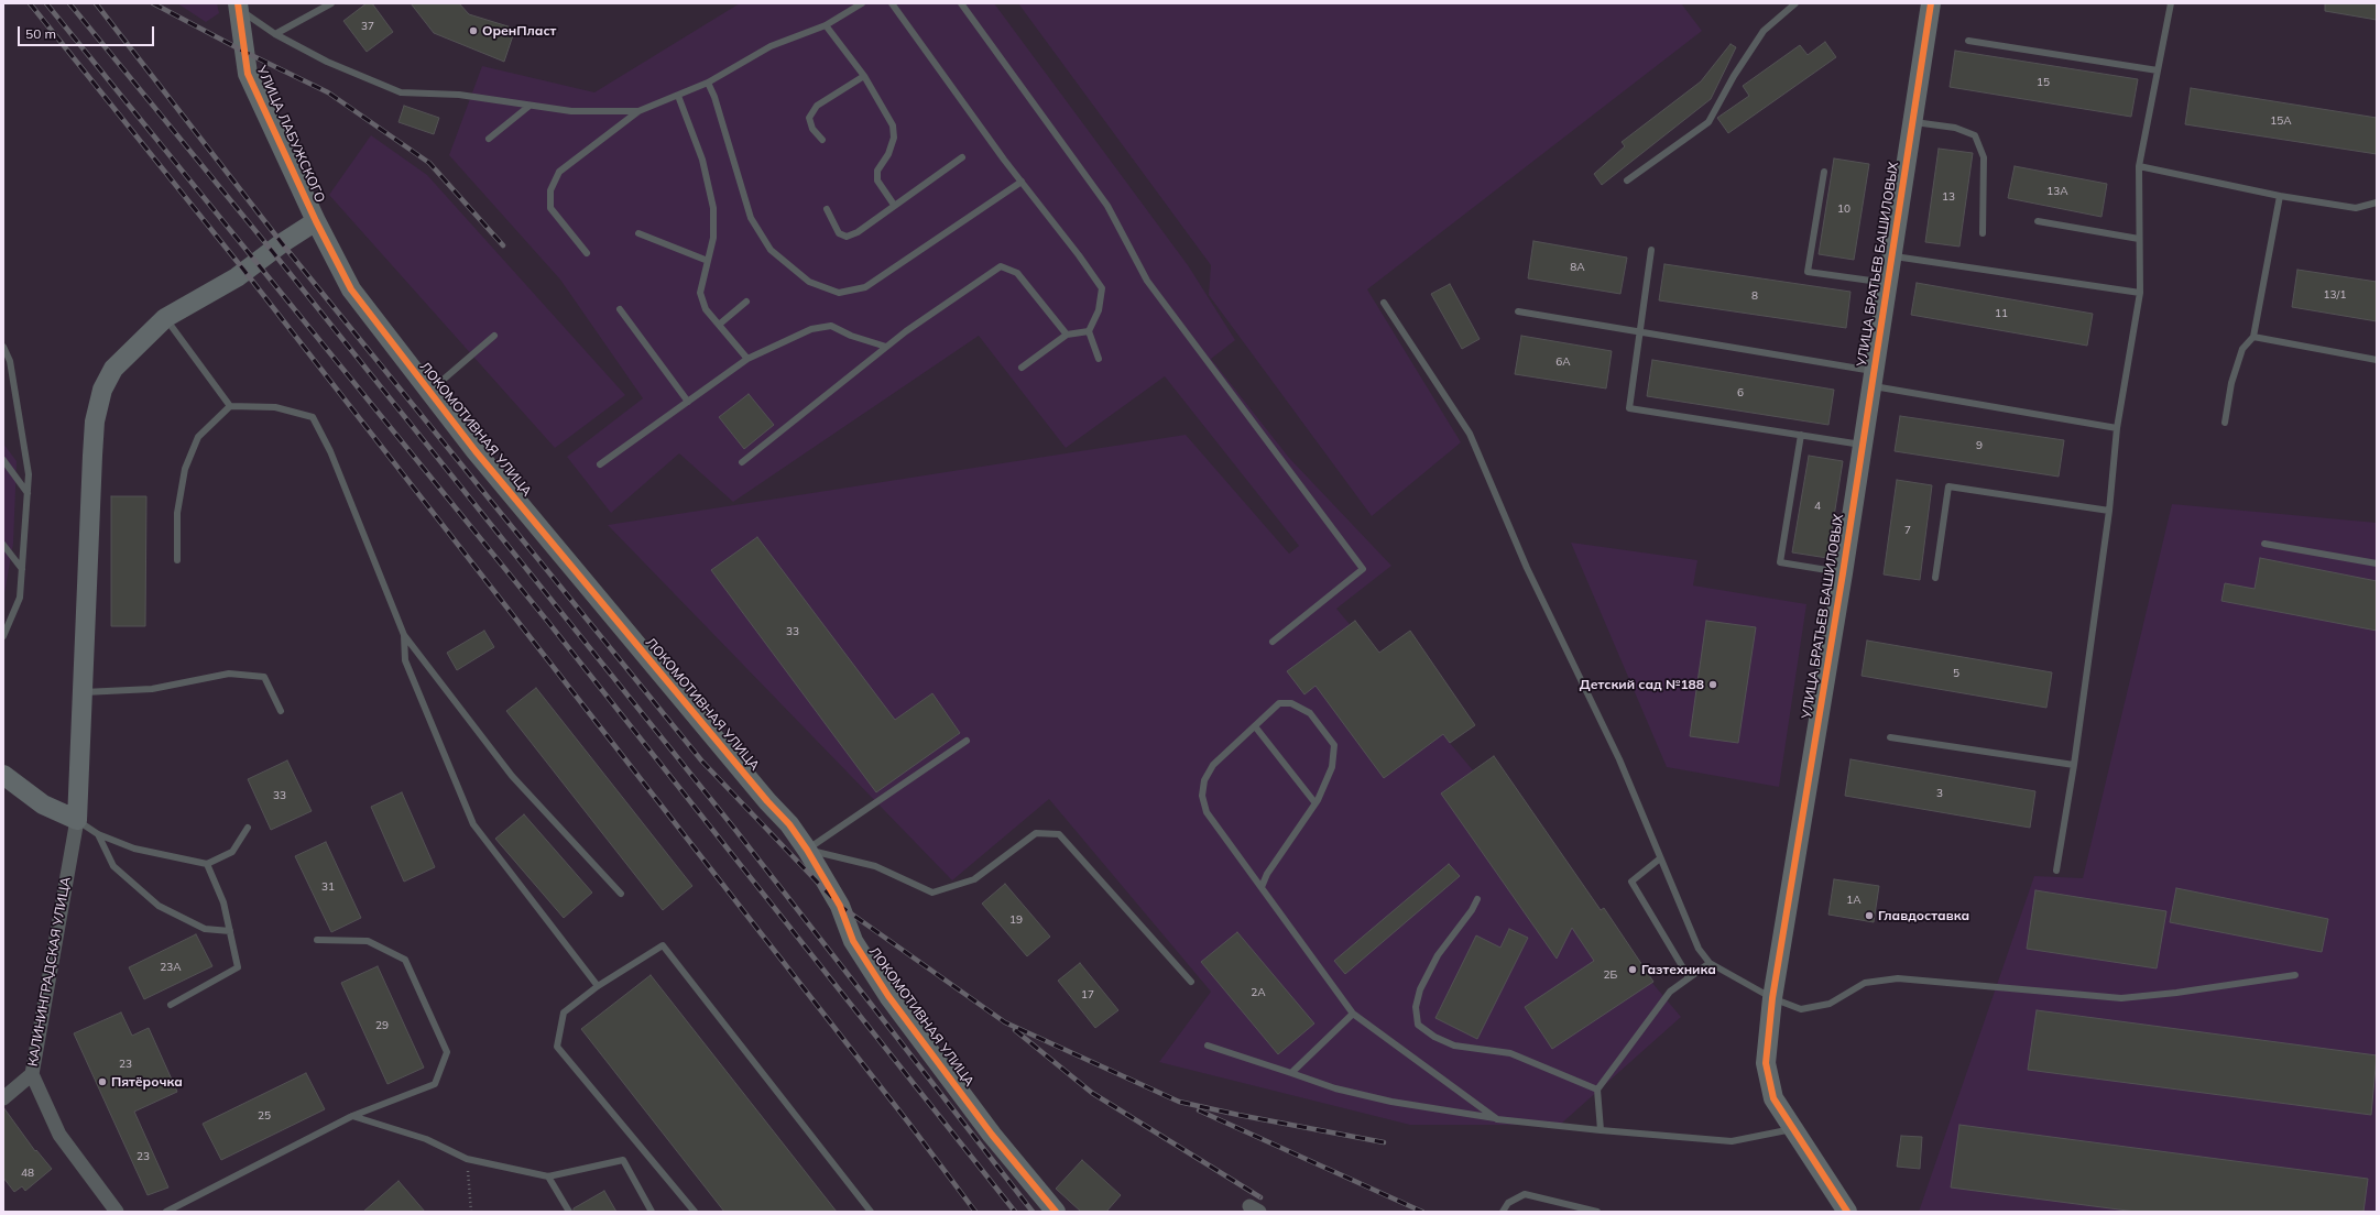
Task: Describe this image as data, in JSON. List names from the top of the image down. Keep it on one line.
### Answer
{"streets":{"street":["УЛИЦА ЛАБУЖСКОГО","УЛИЦА БРАТЬЕВ БАШИЛОВЫХ","ЛОКОМОТИВНАЯ УЛИЦА","КАЛИНИНГРАДСКАЯ УЛИЦА"]},"crossings":[["УЛИЦА ЛАБУЖСКОГО","ЛОКОМОТИВНАЯ УЛИЦА"]],"places":["ОренПласт","Детский сад №188","Главдоставка","Газтехника","Пятёрочка"],"house_numbers":["37","15","15А","13А","13","10","8А","13/1","8","11","6А","6","9","4","7","33","5","3","33","31","1А","19","23А","2Б","2А","17","29","23","25","23","48"],"scale_bar":"50 m"}
